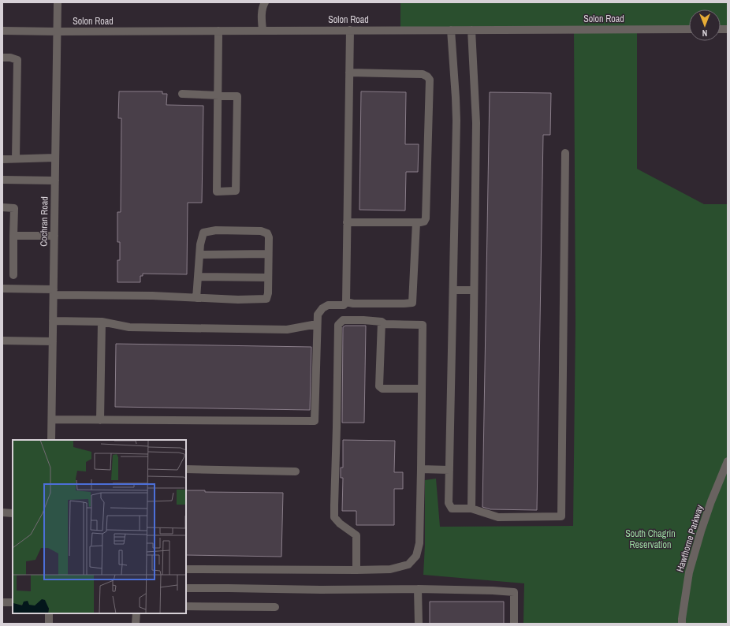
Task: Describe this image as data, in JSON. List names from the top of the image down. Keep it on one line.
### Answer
{"streets":{"street":["Solon Road","Cochran Road","Hawthorne Parkway"]},"crossings":[["Solon Road","Cochran Road"]],"parks":["South Chagrin Reservation"],"north":"bottom"}
